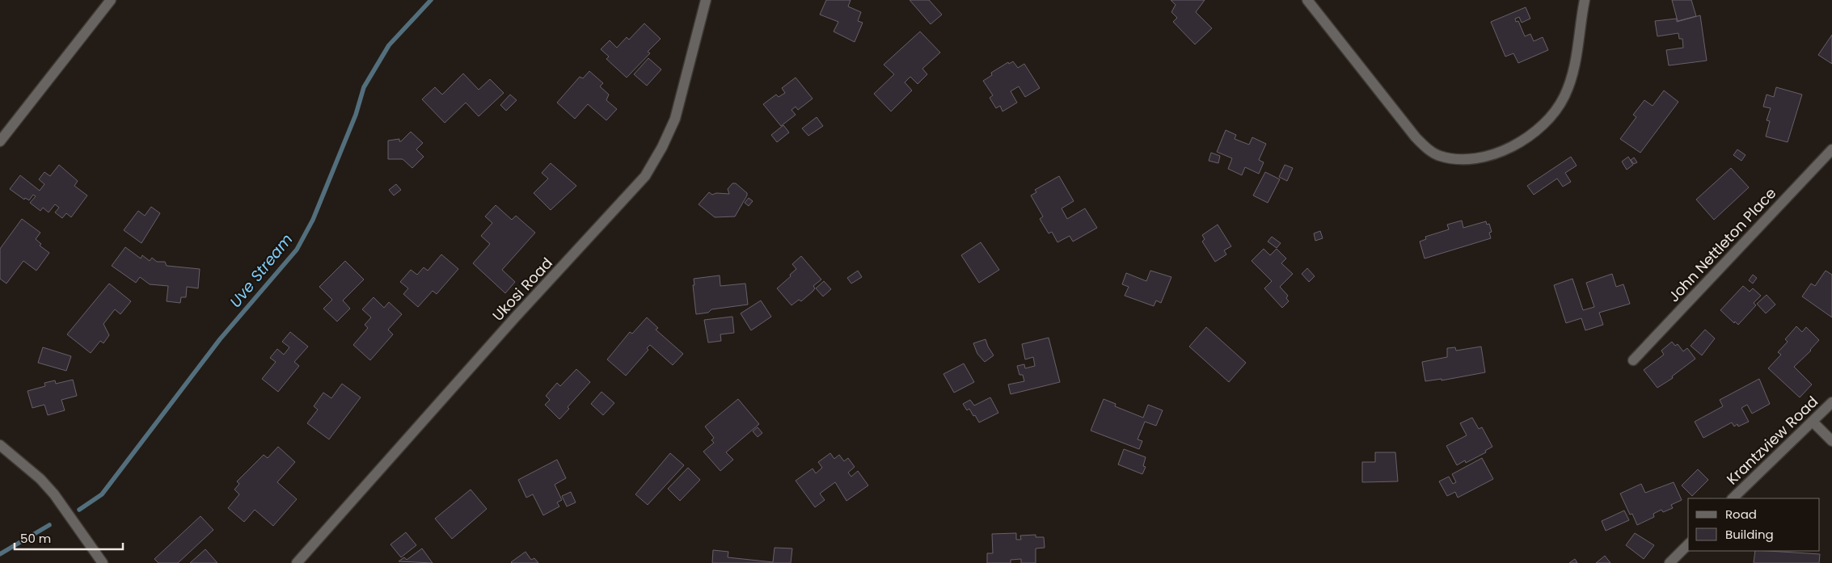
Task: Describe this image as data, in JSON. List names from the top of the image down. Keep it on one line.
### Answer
{"streets":{"street":["John Nettleton Place","Ukosi Road","Krantzview Road"]},"water":["Uve Stream"],"legend":["Road","Building"],"scale_bar":"50 m"}
